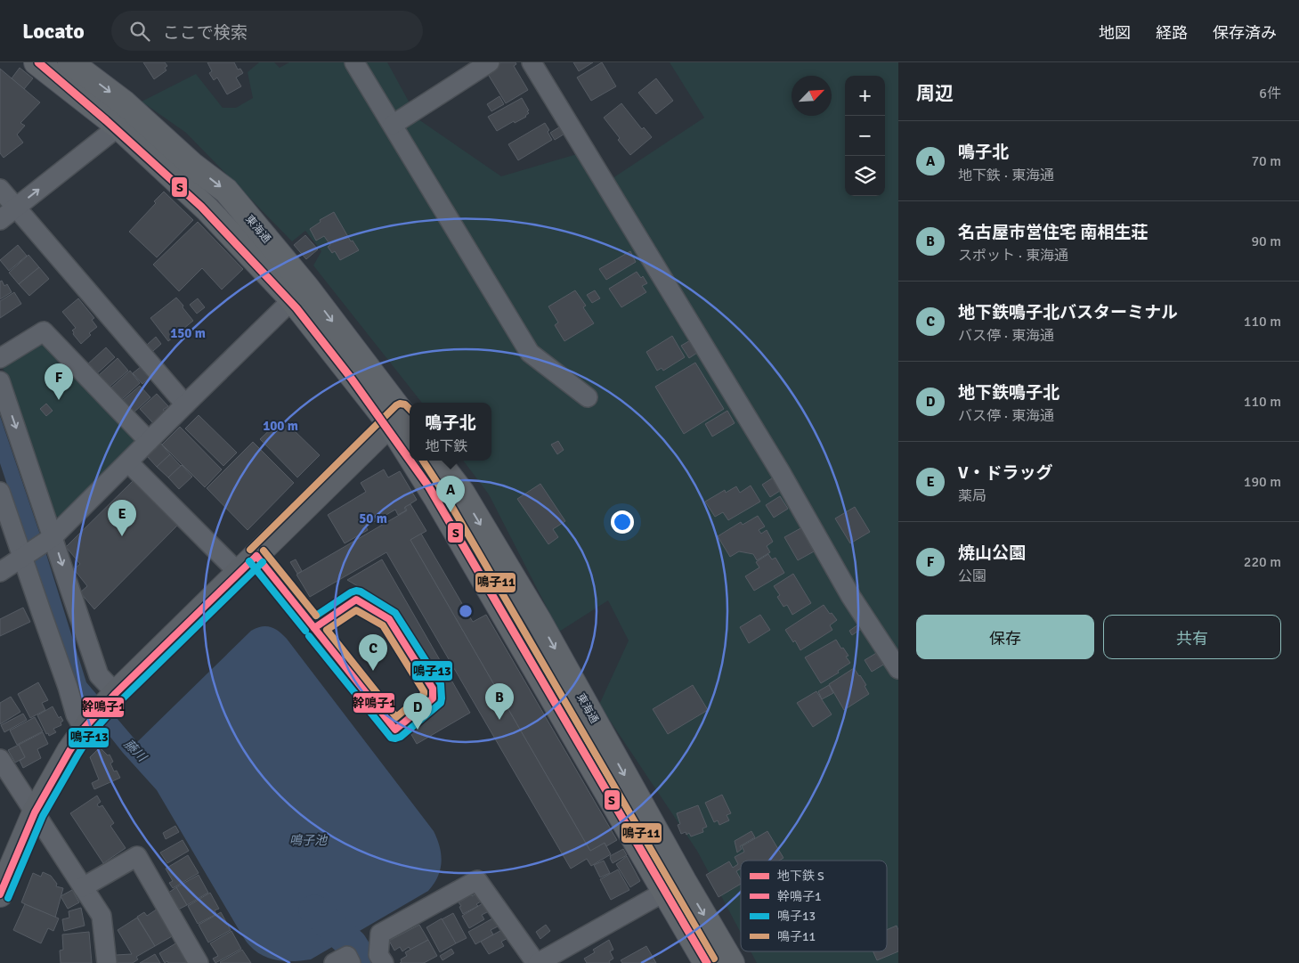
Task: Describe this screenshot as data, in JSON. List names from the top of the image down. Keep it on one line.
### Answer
{"streets":{"main road":["東海通"]},"water":["藤川","鳴子池"],"lines":["metro line S","transit line 鳴子11","transit line 幹鳴子1","transit line 鳴子13"],"legend":["地下鉄 S","幹鳴子1","鳴子13","鳴子11"],"north":"top right","page":{"header":"Locato","search":"ここで検索","nav":["地図","経路","保存済み"],"heading":["周辺","6件"],"map_buttons":["+","−"],"list":[{"mark":"A","name":"鳴子北","note":"地下鉄 · 東海通","value":"70 m"},{"mark":"B","name":"名古屋市営住宅 南相生荘","note":"スポット · 東海通","value":"90 m"},{"mark":"C","name":"地下鉄鳴子北バスターミナル","note":"バス停 · 東海通","value":"110 m"},{"mark":"D","name":"地下鉄鳴子北","note":"バス停 · 東海通","value":"110 m"},{"mark":"E","name":"V・ドラッグ","note":"薬局","value":"190 m"},{"mark":"F","name":"焼山公園","note":"公園","value":"220 m"}],"pins":["F","A","E","C","B","D"],"popup":["鳴子北","地下鉄"],"buttons":["保存","共有"]},"rings":["150 m","100 m","50 m"]}
